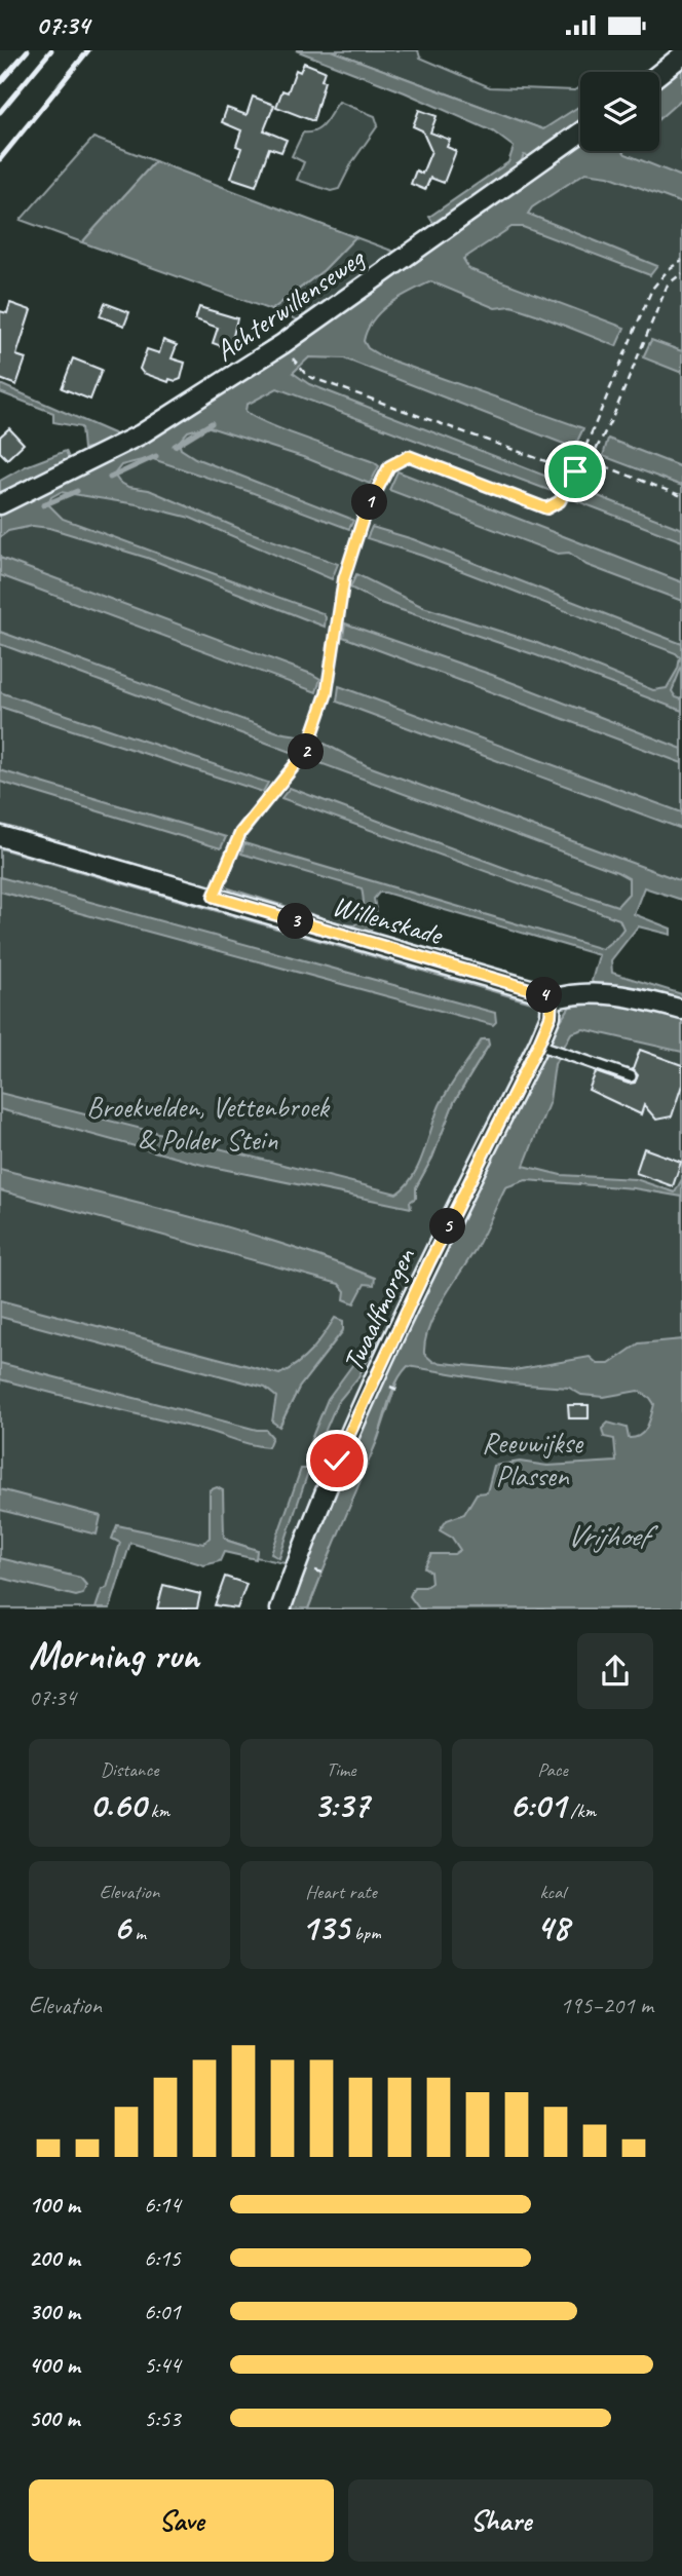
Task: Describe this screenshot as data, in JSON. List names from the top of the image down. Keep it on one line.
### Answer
{"streets":{"street":["Achterwillenseweg","Willenskade","Twaalfmorgen"]},"crossings":[["Willenskade","Twaalfmorgen"]],"water":["Vrijhoef"],"parks":["Broekvelden, Vettenbroek & Polder Stein","Reeuwijkse Plassen"],"page":{"status":"07:34","pins":["1","2","3","4","5"],"heading":["Morning run","07:34"],"stats":[["Distance","0.60 km"],["Time","3:37"],["Pace","6:01 /km"],["Elevation","6 m"],["Heart rate","135 bpm"],["kcal","48"]],"chart":["Elevation","195–201 m"],"list":[{"name":"100 m","note":"6:14"},{"name":"200 m","note":"6:15"},{"name":"300 m","note":"6:01"},{"name":"400 m","note":"5:44"},{"name":"500 m","note":"5:53"}],"buttons":["Save","Share"]}}
